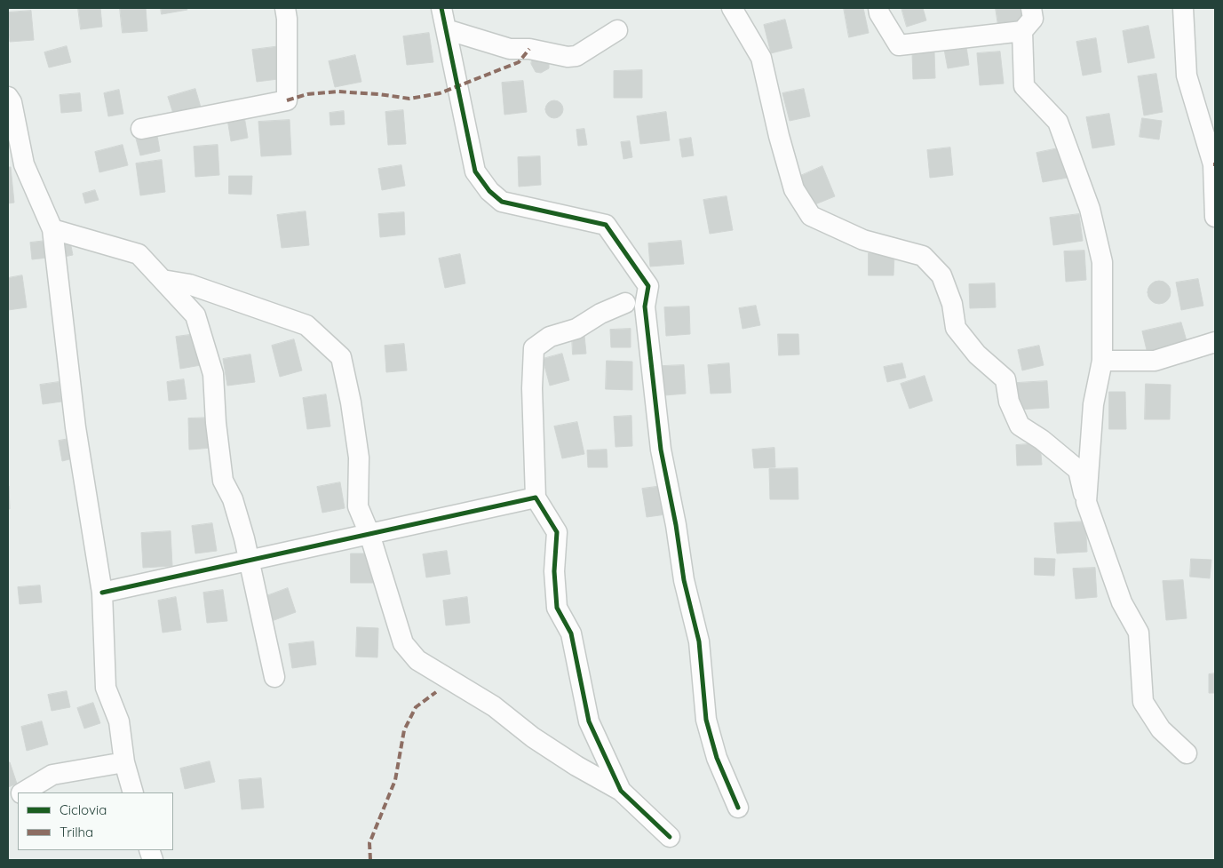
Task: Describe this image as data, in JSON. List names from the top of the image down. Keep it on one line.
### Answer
{"legend":["Ciclovia","Trilha"]}
